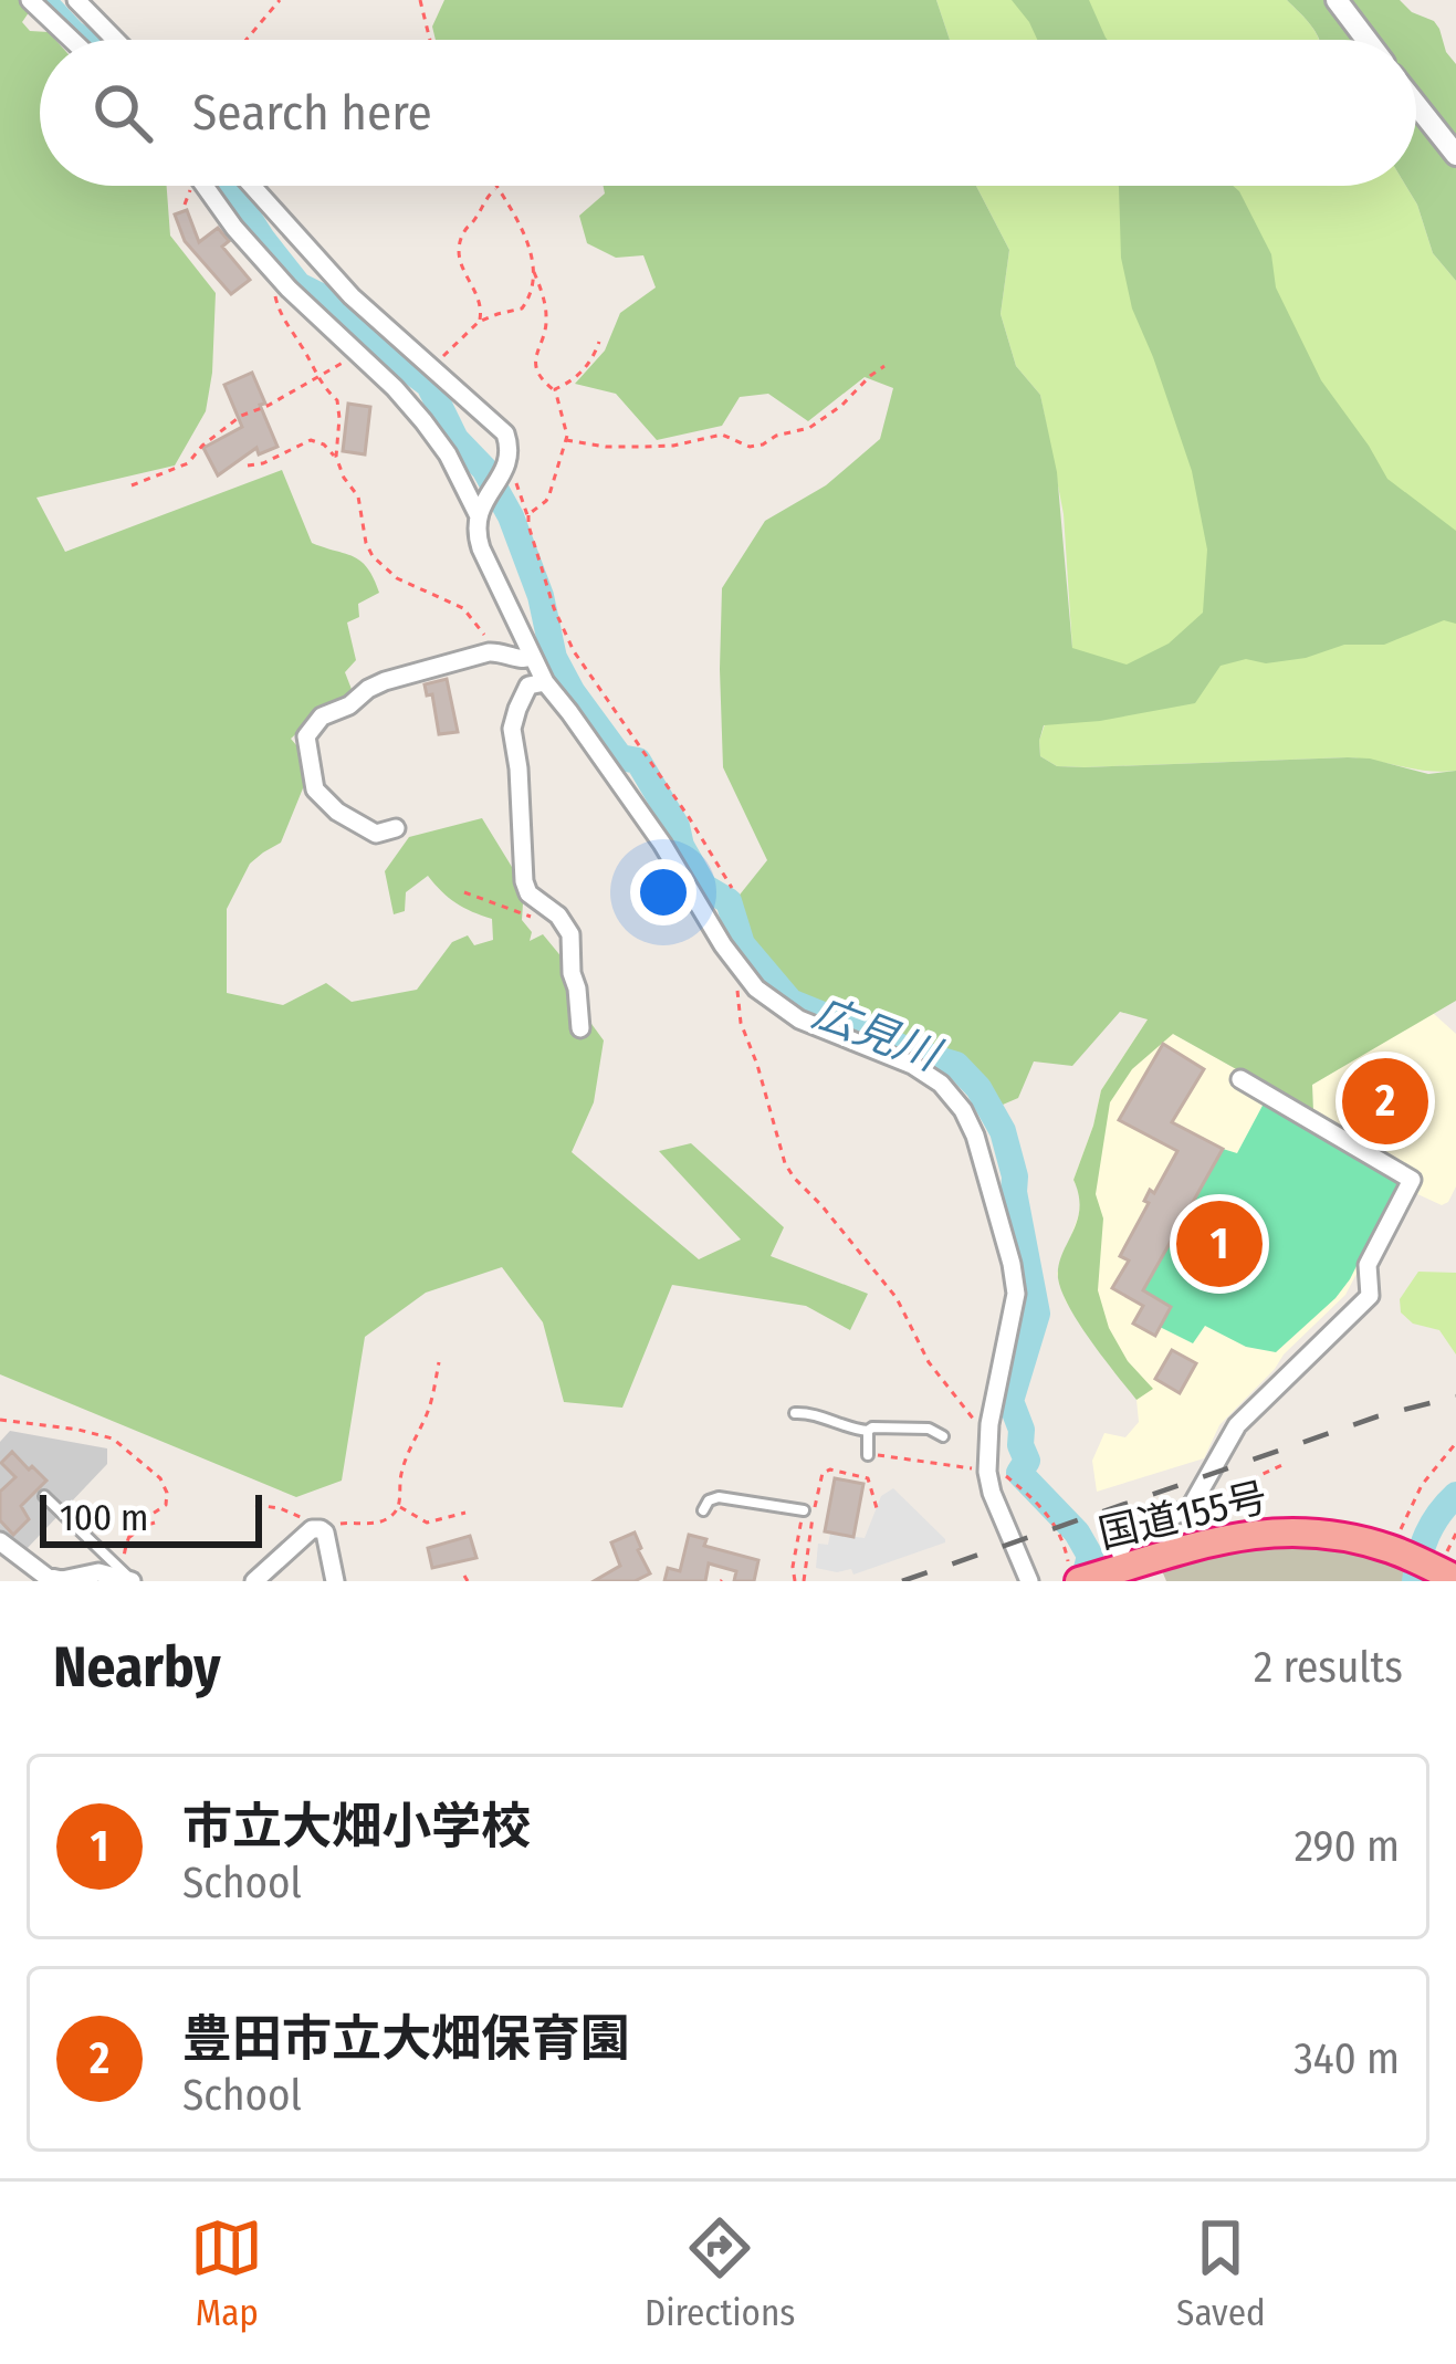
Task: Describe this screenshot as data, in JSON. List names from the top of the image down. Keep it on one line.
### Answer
{"streets":{"highway":["国道155号"]},"water":["広見川"],"scale_bar":"100 m","page":{"search":"Search here","pins":["2","1"],"scale":"100 m","heading":["Nearby","2 results"],"list":[{"mark":"1","name":"市立大畑小学校","note":"School","value":"290 m"},{"mark":"2","name":"豊田市立大畑保育園","note":"School","value":"340 m"}],"nav":["Map","Directions","Saved"]}}
